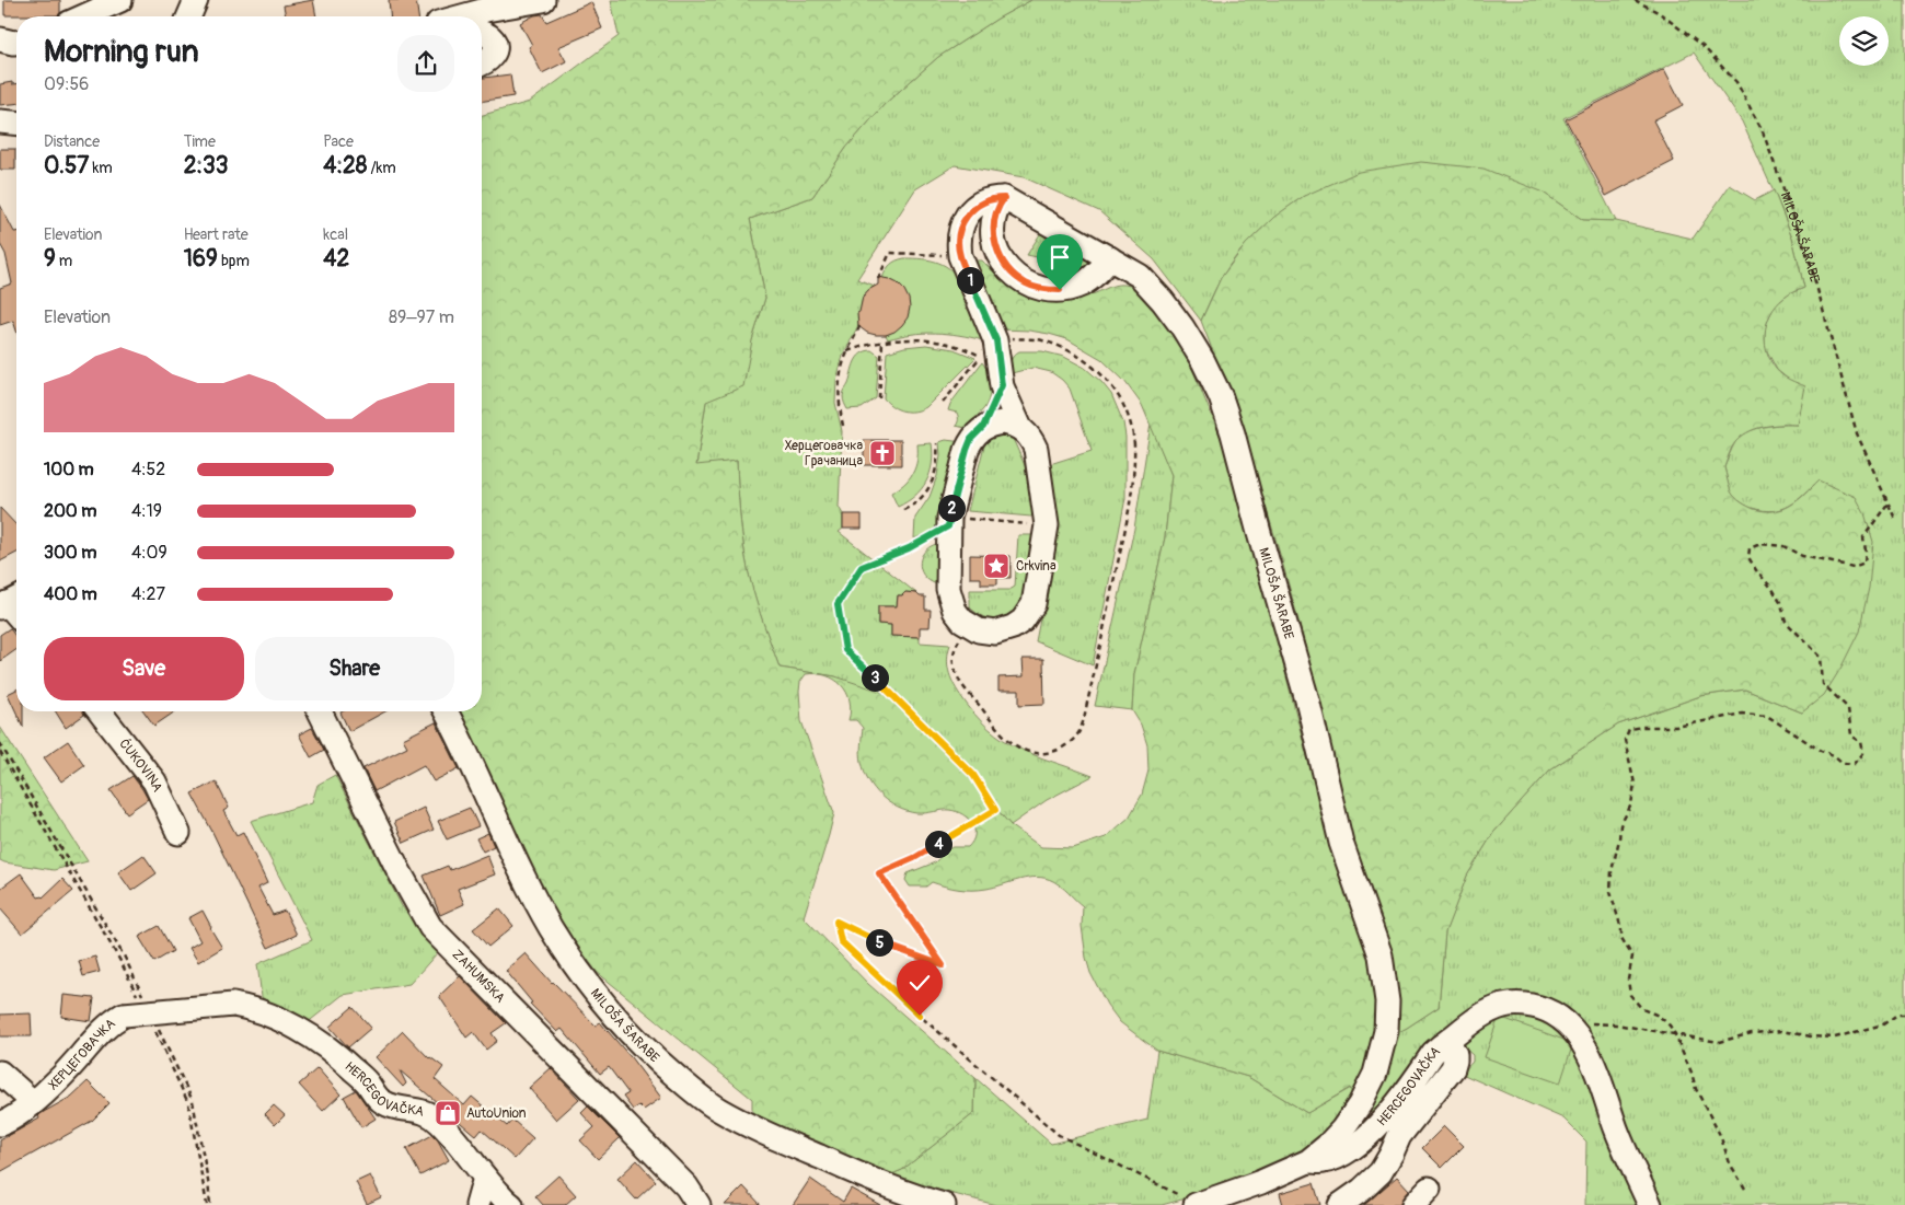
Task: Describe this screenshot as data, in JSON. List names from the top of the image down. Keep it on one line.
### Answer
{"streets":{"street":["MILOŠA ŠARABE","ĆUKOVINA","ZAHUMSKA","ХЕРЦЕГОВАЧКА","HERCEGOVAČKA"]},"crossings":[["MILOŠA ŠARABE","HERCEGOVAČKA"],["ХЕРЦЕГОВАЧКА","HERCEGOVAČKA"]],"places":{"church":["Херцеговачка Грачаница"],"place":["Crkvina"],"shop":["AutoUnion"]},"page":{"heading":["Morning run","09:56"],"stats":[["Distance","0.57 km"],["Time","2:33"],["Pace","4:28 /km"],["Elevation","9 m"],["Heart rate","169 bpm"],["kcal","42"]],"pins":["1","2","3","4","5"],"chart":["Elevation","89–97 m"],"list":[{"name":"100 m","note":"4:52"},{"name":"200 m","note":"4:19"},{"name":"300 m","note":"4:09"},{"name":"400 m","note":"4:27"}],"buttons":["Save","Share"]}}
